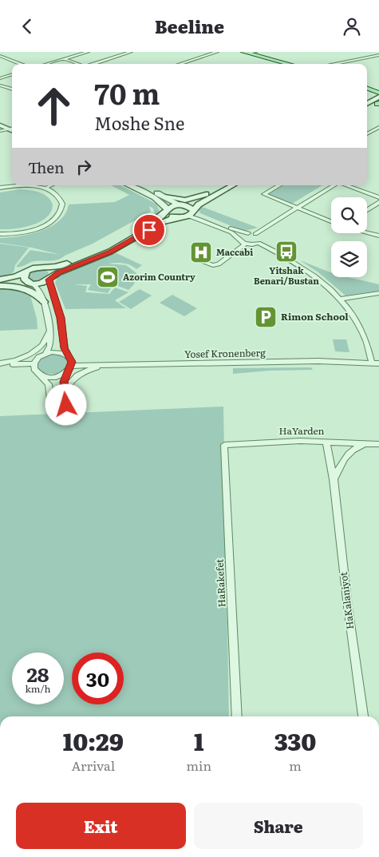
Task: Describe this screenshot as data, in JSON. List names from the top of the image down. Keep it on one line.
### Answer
{"streets":{"street":["Yosef Kronenberg","HaYarden","HaRakefet","HaKalaniyot"]},"crossings":[["HaYarden","HaRakefet"],["HaYarden","HaKalaniyot"]],"places":{"bus stop":["Yitshak Benari/Bustan"],"hospital":["Maccabi"],"sports":["Azorim Country"],"parking":["Rimon School"]},"page":{"header":"Beeline","turn":["70 m","Moshe Sne"],"then":"Then","speed":"28 km/h","limit":"30","eta":["10:29","Arrival","1","min","330","m"],"buttons":["Exit","Share"]}}
